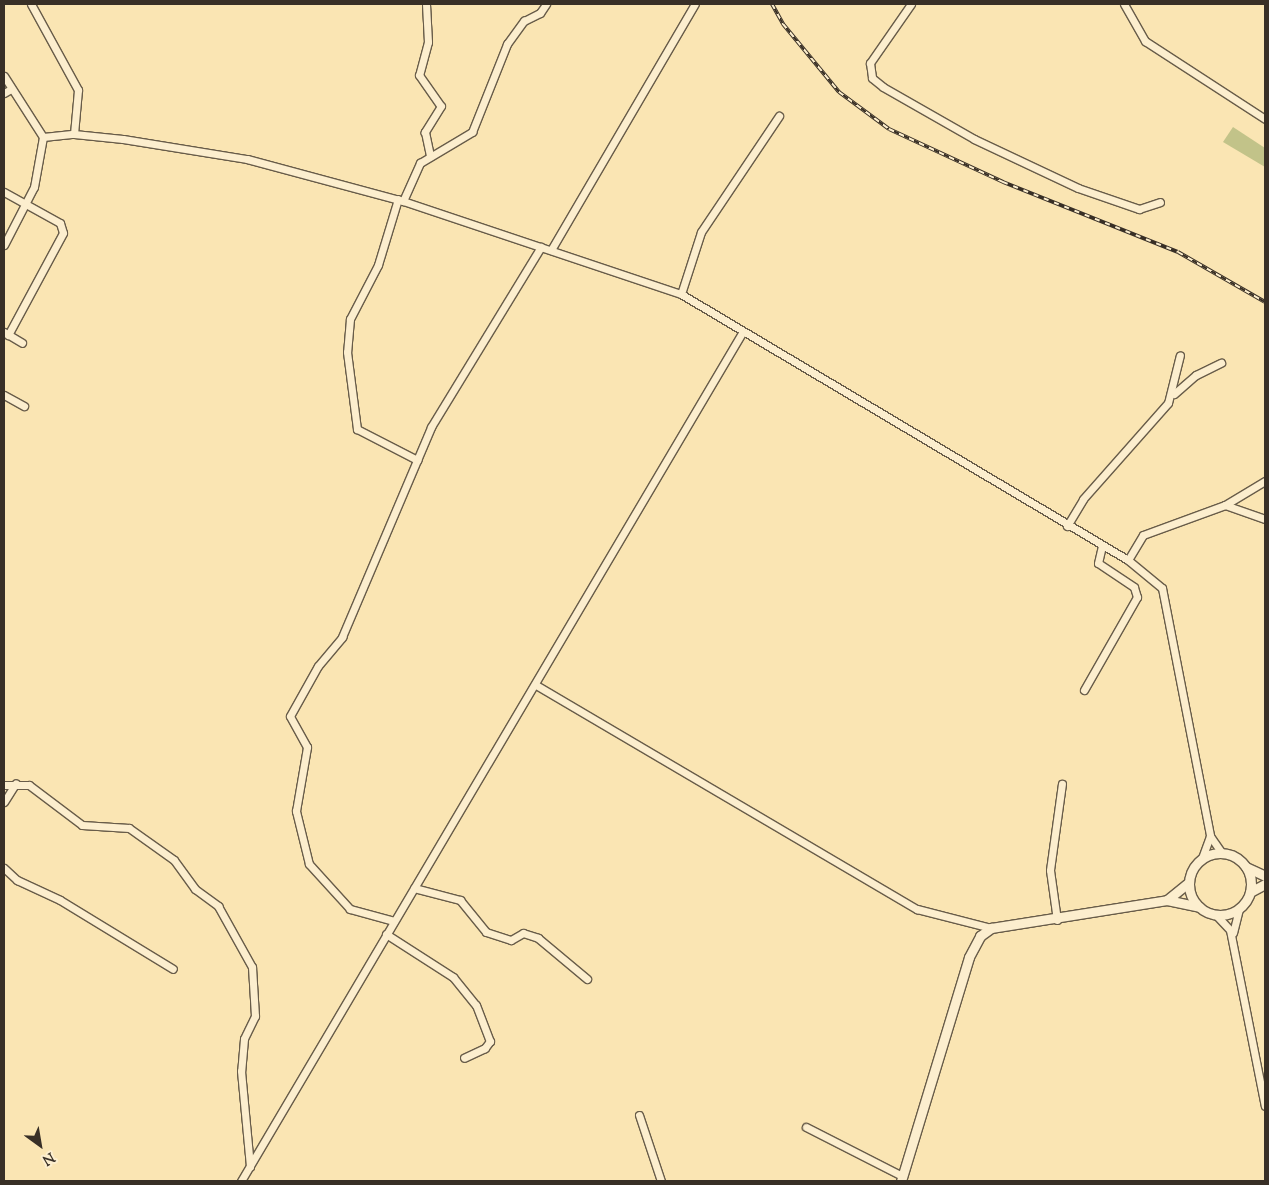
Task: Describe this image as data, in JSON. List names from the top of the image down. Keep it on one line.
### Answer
{"north":"bottom right"}
